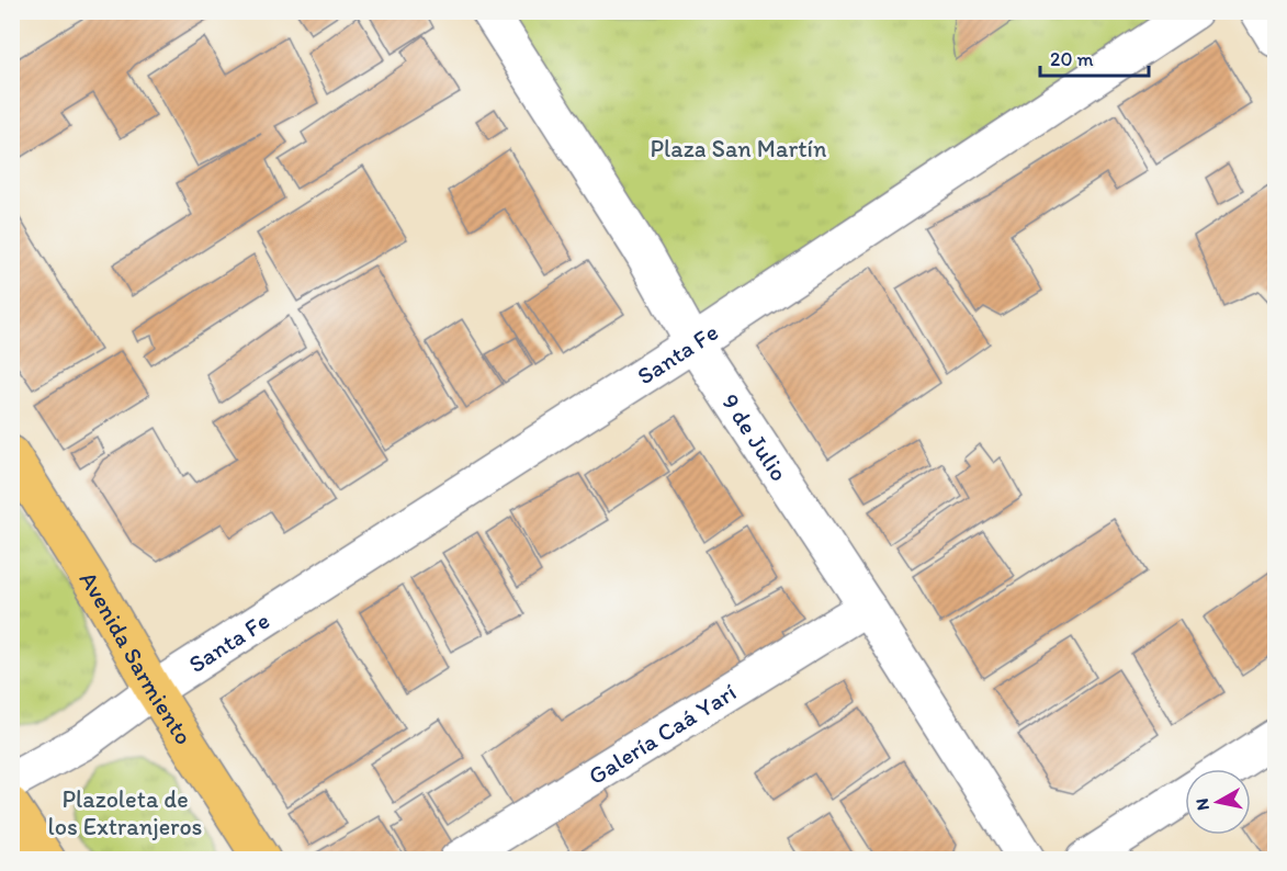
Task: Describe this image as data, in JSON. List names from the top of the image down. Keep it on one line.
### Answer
{"streets":{"main road":["Avenida Sarmiento"],"street":["Santa Fe","9 de Julio","Galería Caá Yarí"]},"crossings":[["Santa Fe","9 de Julio"],["Santa Fe","Avenida Sarmiento"],["9 de Julio","Galería Caá Yarí"]],"parks":["Plaza San Martín","Plazoleta de los Extranjeros"],"scale_bar":"20 m","north":"left"}
